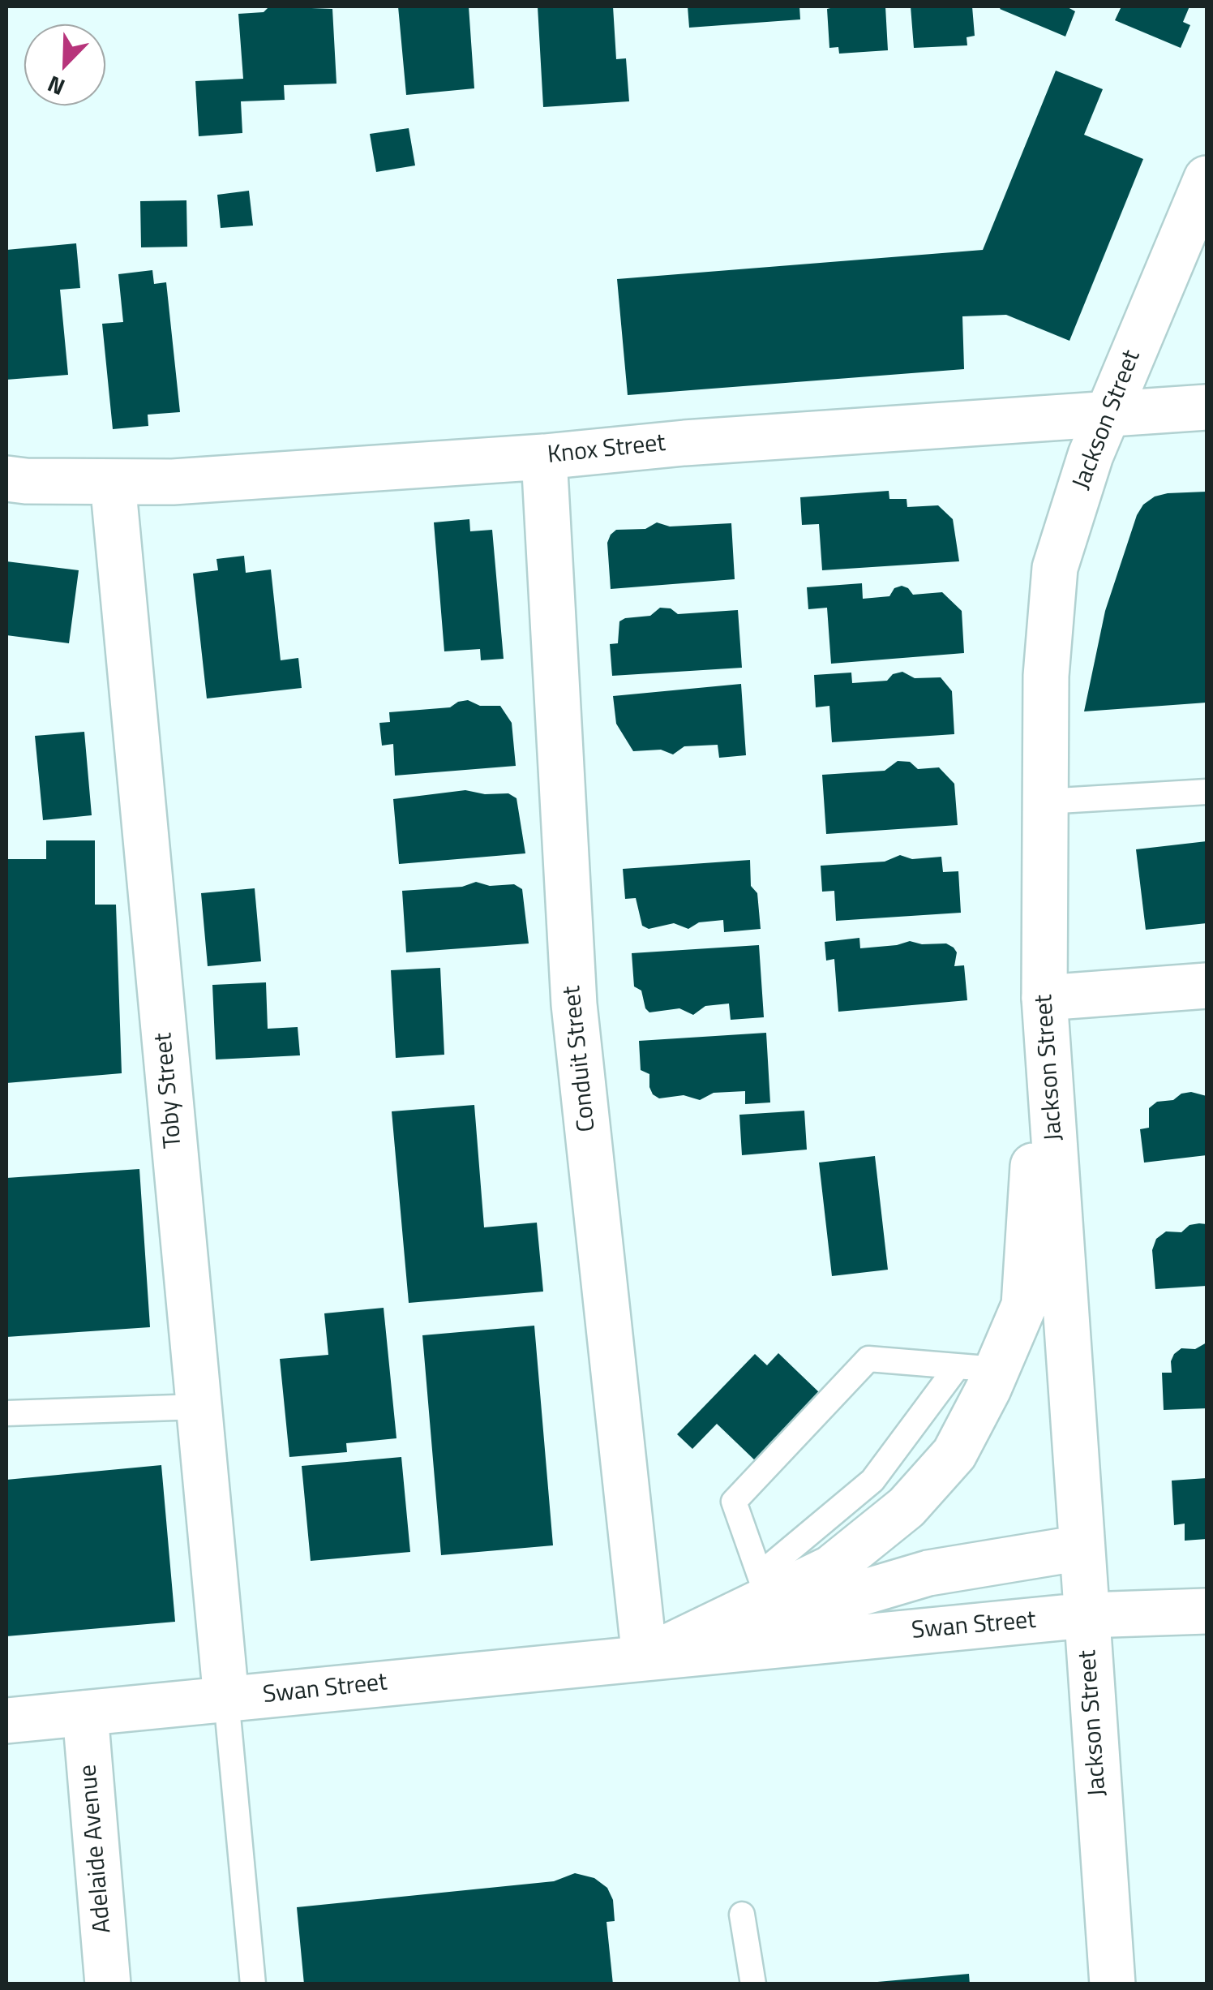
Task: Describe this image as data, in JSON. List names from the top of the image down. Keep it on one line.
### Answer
{"streets":{"main road":["Jackson Street","Knox Street","Conduit Street","Toby Street","Swan Street","Adelaide Avenue"]},"crossings":[["Jackson Street","Knox Street"],["Jackson Street","Swan Street"],["Knox Street","Conduit Street"],["Knox Street","Toby Street"],["Conduit Street","Swan Street"],["Toby Street","Swan Street"],["Swan Street","Adelaide Avenue"]],"north":"bottom left"}
